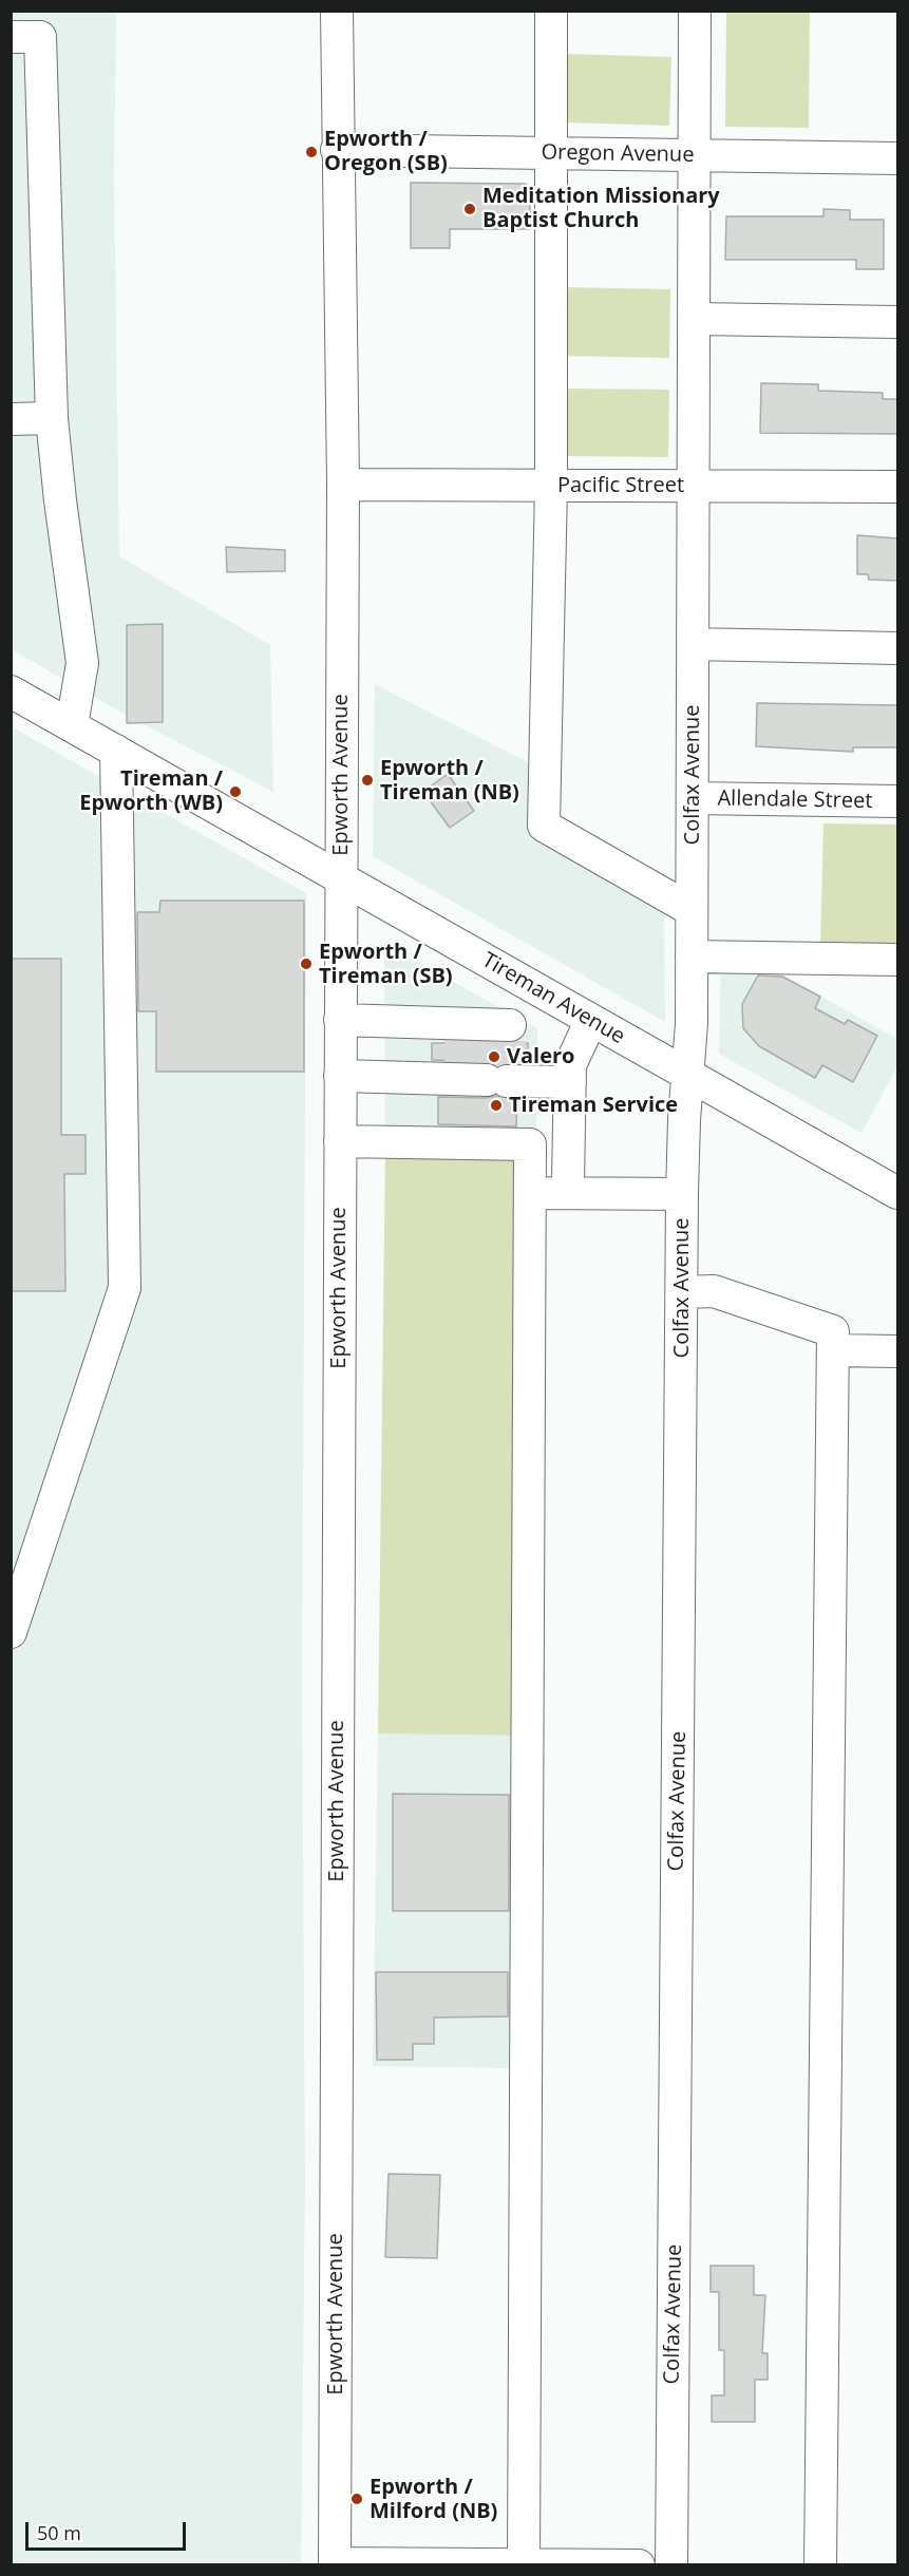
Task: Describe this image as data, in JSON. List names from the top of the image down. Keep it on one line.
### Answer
{"streets":{"street":["Oregon Avenue","Pacific Street","Epworth Avenue","Colfax Avenue","Allendale Street","Tireman Avenue"]},"crossings":[["Oregon Avenue","Epworth Avenue"],["Oregon Avenue","Colfax Avenue"],["Pacific Street","Epworth Avenue"],["Pacific Street","Colfax Avenue"],["Epworth Avenue","Tireman Avenue"],["Colfax Avenue","Allendale Street"],["Colfax Avenue","Tireman Avenue"]],"places":["Epworth / Oregon (SB)","Meditation Missionary Baptist Church","Epworth / Tireman (NB)","Tireman / Epworth (WB)","Epworth / Tireman (SB)","Valero","Tireman Service","Epworth / Milford (NB)"],"scale_bar":"50 m"}
